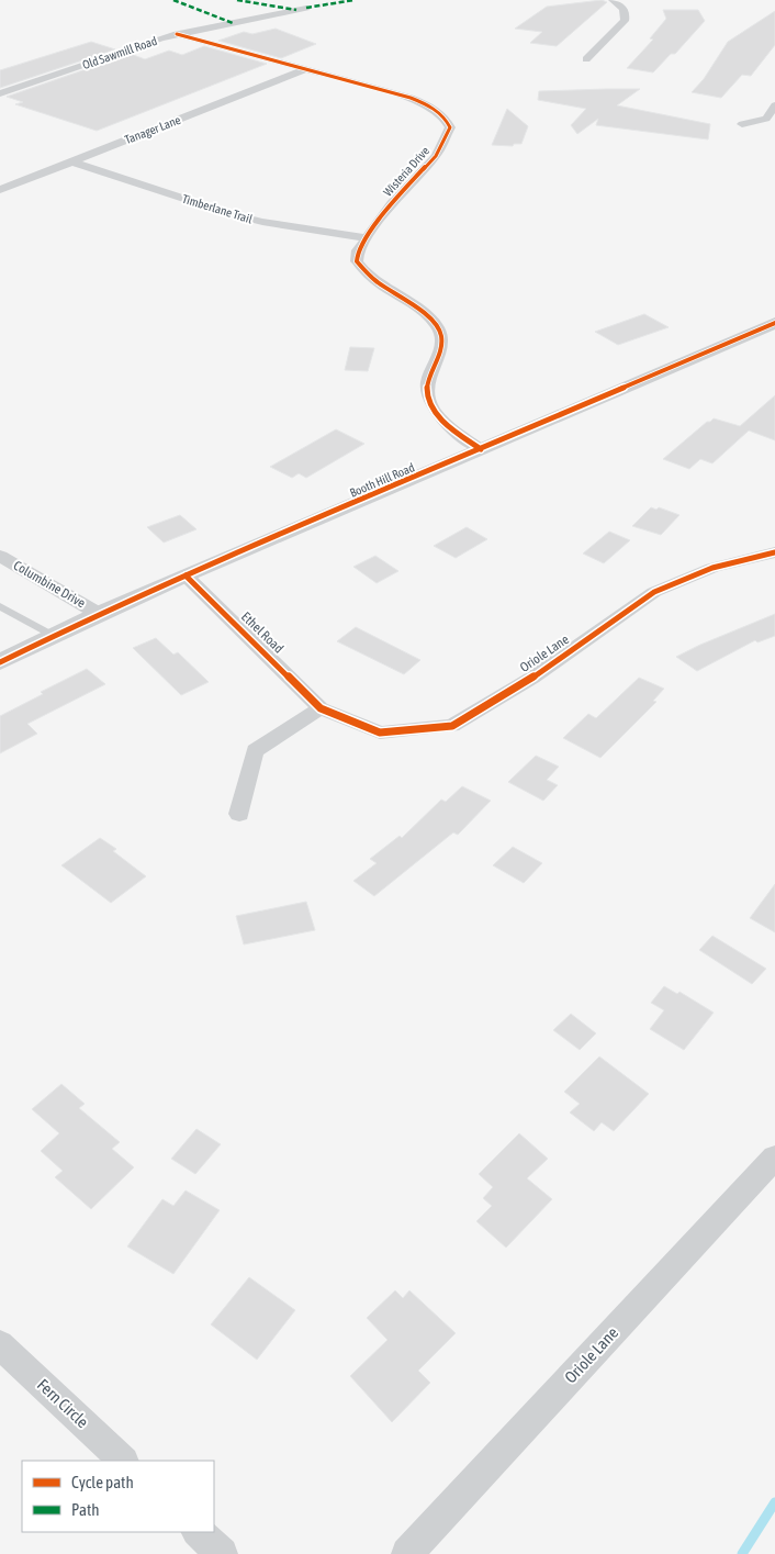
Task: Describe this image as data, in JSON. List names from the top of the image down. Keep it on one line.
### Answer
{"streets":{"street":["Old Sawmill Road","Tanager Lane","Wisteria Drive","Timberlane Trail","Booth Hill Road","Columbine Drive","Ethel Road","Oriole Lane","Fern Circle"]},"crossings":[["Old Sawmill Road","Wisteria Drive"],["Tanager Lane","Wisteria Drive"],["Tanager Lane","Timberlane Trail"],["Wisteria Drive","Timberlane Trail"],["Wisteria Drive","Booth Hill Road"],["Booth Hill Road","Columbine Drive"],["Booth Hill Road","Ethel Road"],["Ethel Road","Oriole Lane"]],"legend":["Cycle path","Path"]}
